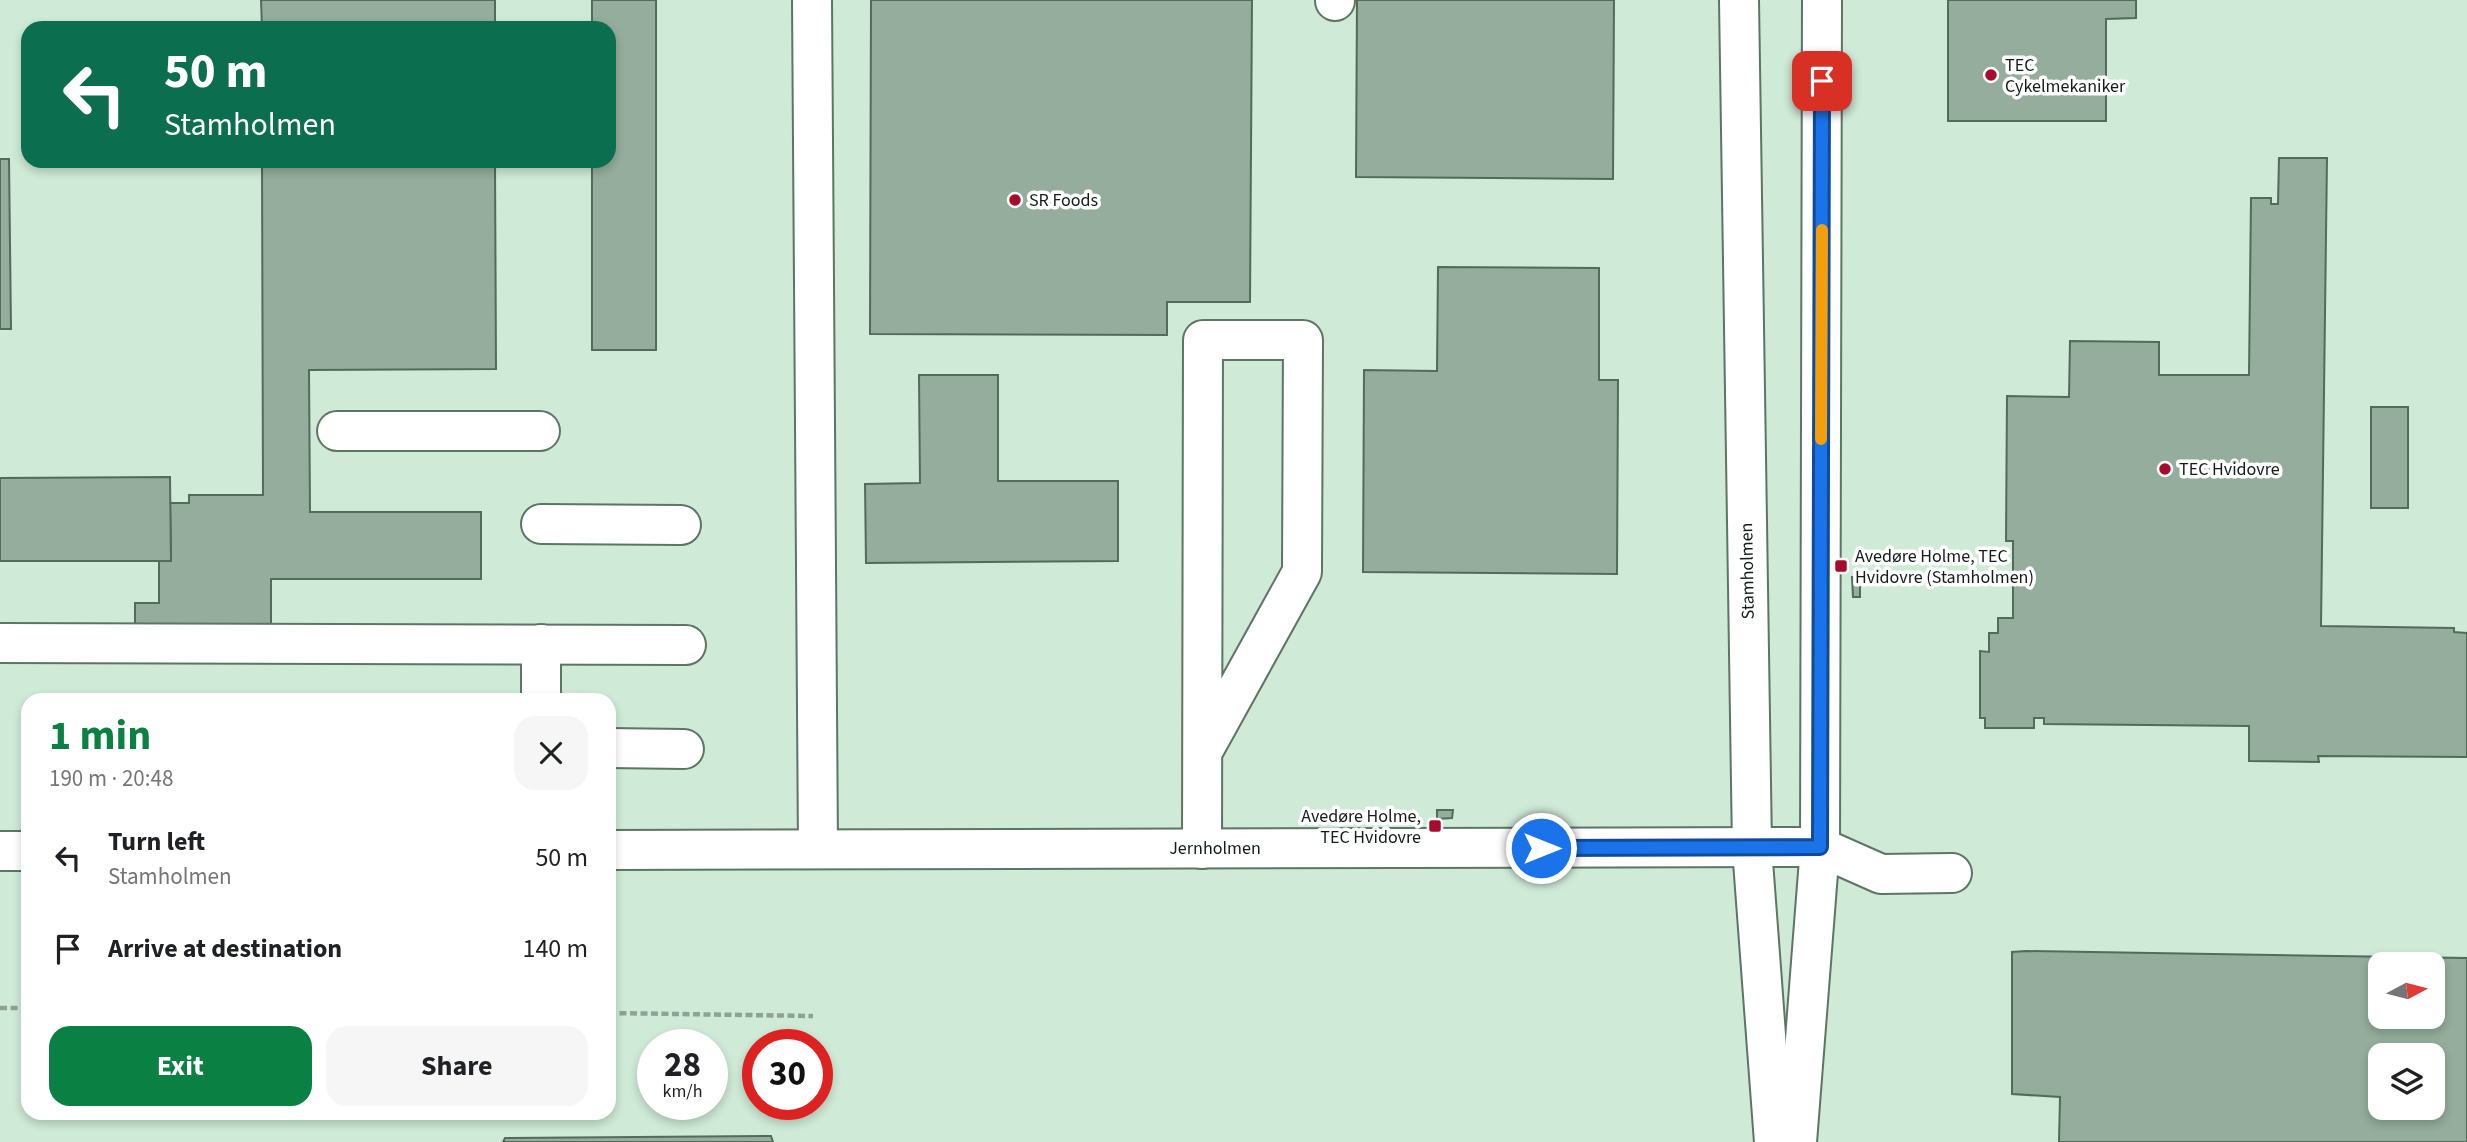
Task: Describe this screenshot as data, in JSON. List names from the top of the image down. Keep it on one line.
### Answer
{"streets":{"street":["Stamholmen","Jernholmen"]},"crossings":[["Stamholmen","Jernholmen"]],"places":{"other":["TEC Cykelmekaniker","SR Foods","TEC Hvidovre"],"transit":["Avedøre Holme, TEC Hvidovre (Stamholmen)","Avedøre Holme, TEC Hvidovre"]},"north":"right","page":{"turn":["50 m","Stamholmen"],"heading":["1 min","190 m · 20:48"],"list":[{"name":"Turn left","note":"Stamholmen","value":"50 m"},{"name":"Arrive at destination","value":"140 m"}],"buttons":["Exit","Share"],"speed":"28 km/h","limit":"30"}}
